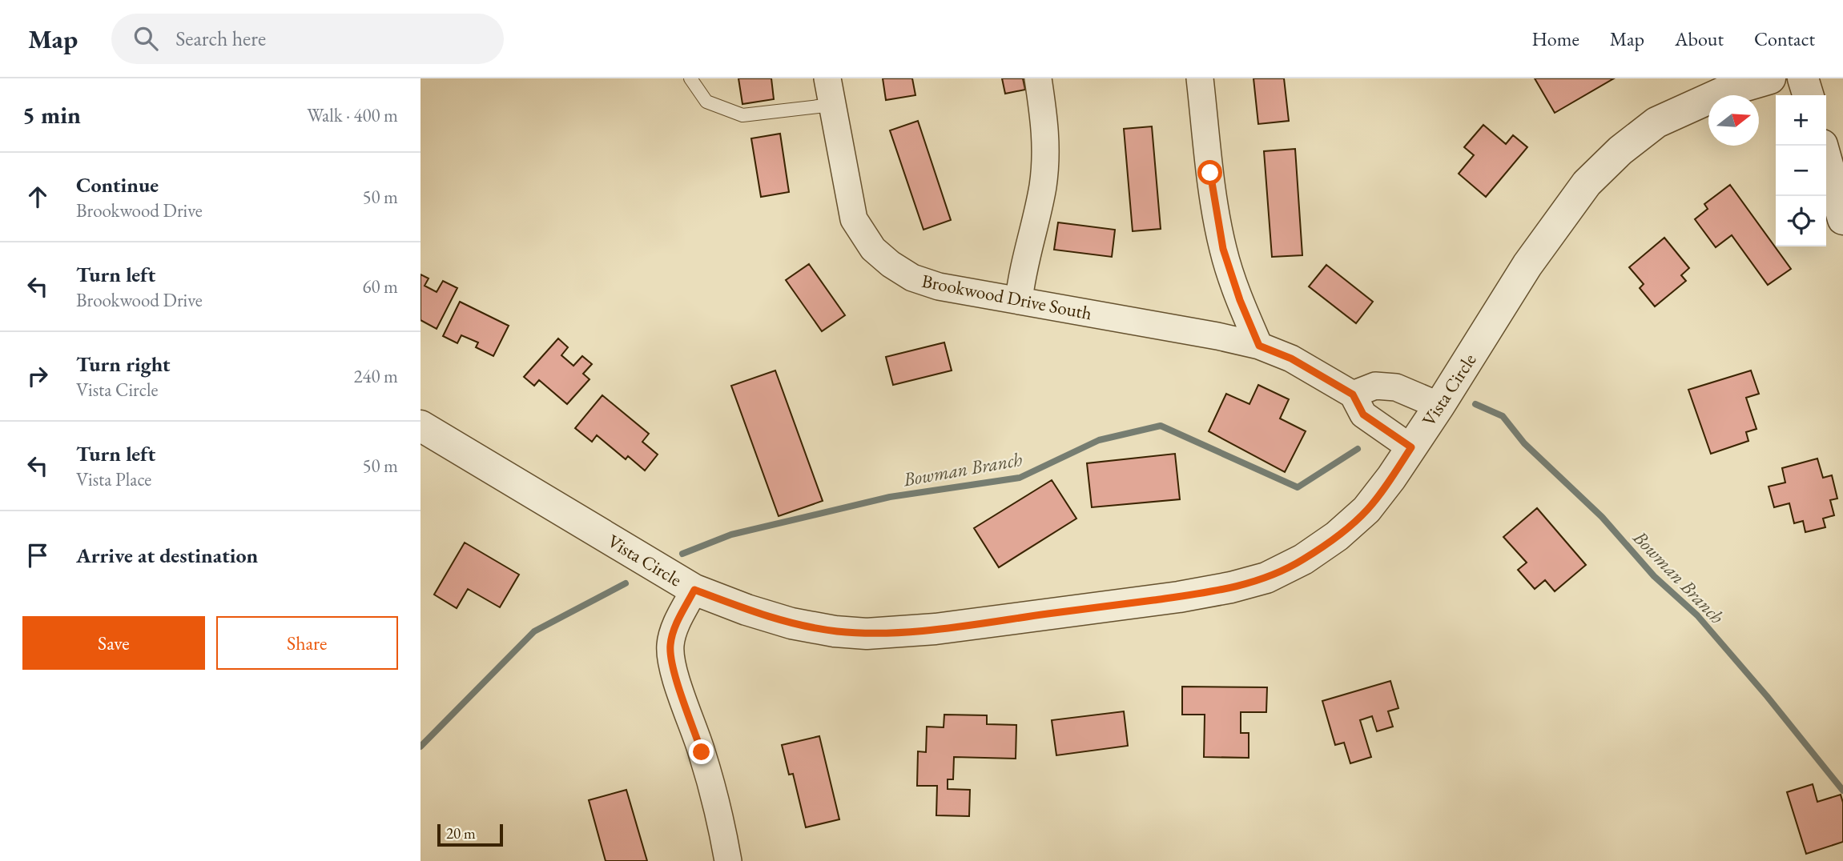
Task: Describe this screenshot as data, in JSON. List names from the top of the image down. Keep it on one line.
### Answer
{"streets":{"street":["Brookwood Drive South","Vista Circle"]},"water":["Bowman Branch"],"scale_bar":"20 m","north":"right","page":{"header":"Map","search":"Search here","nav":["Home","Map","About","Contact"],"heading":["5 min","Walk · 400 m"],"map_buttons":["+","−"],"list":[["Continue","Brookwood Drive","50 m"],["Turn left","Brookwood Drive","60 m"],["Turn right","Vista Circle","240 m"],["Turn left","Vista Place","50 m"],"Arrive at destination"],"buttons":["Save","Share"],"scale":"20 m"}}
